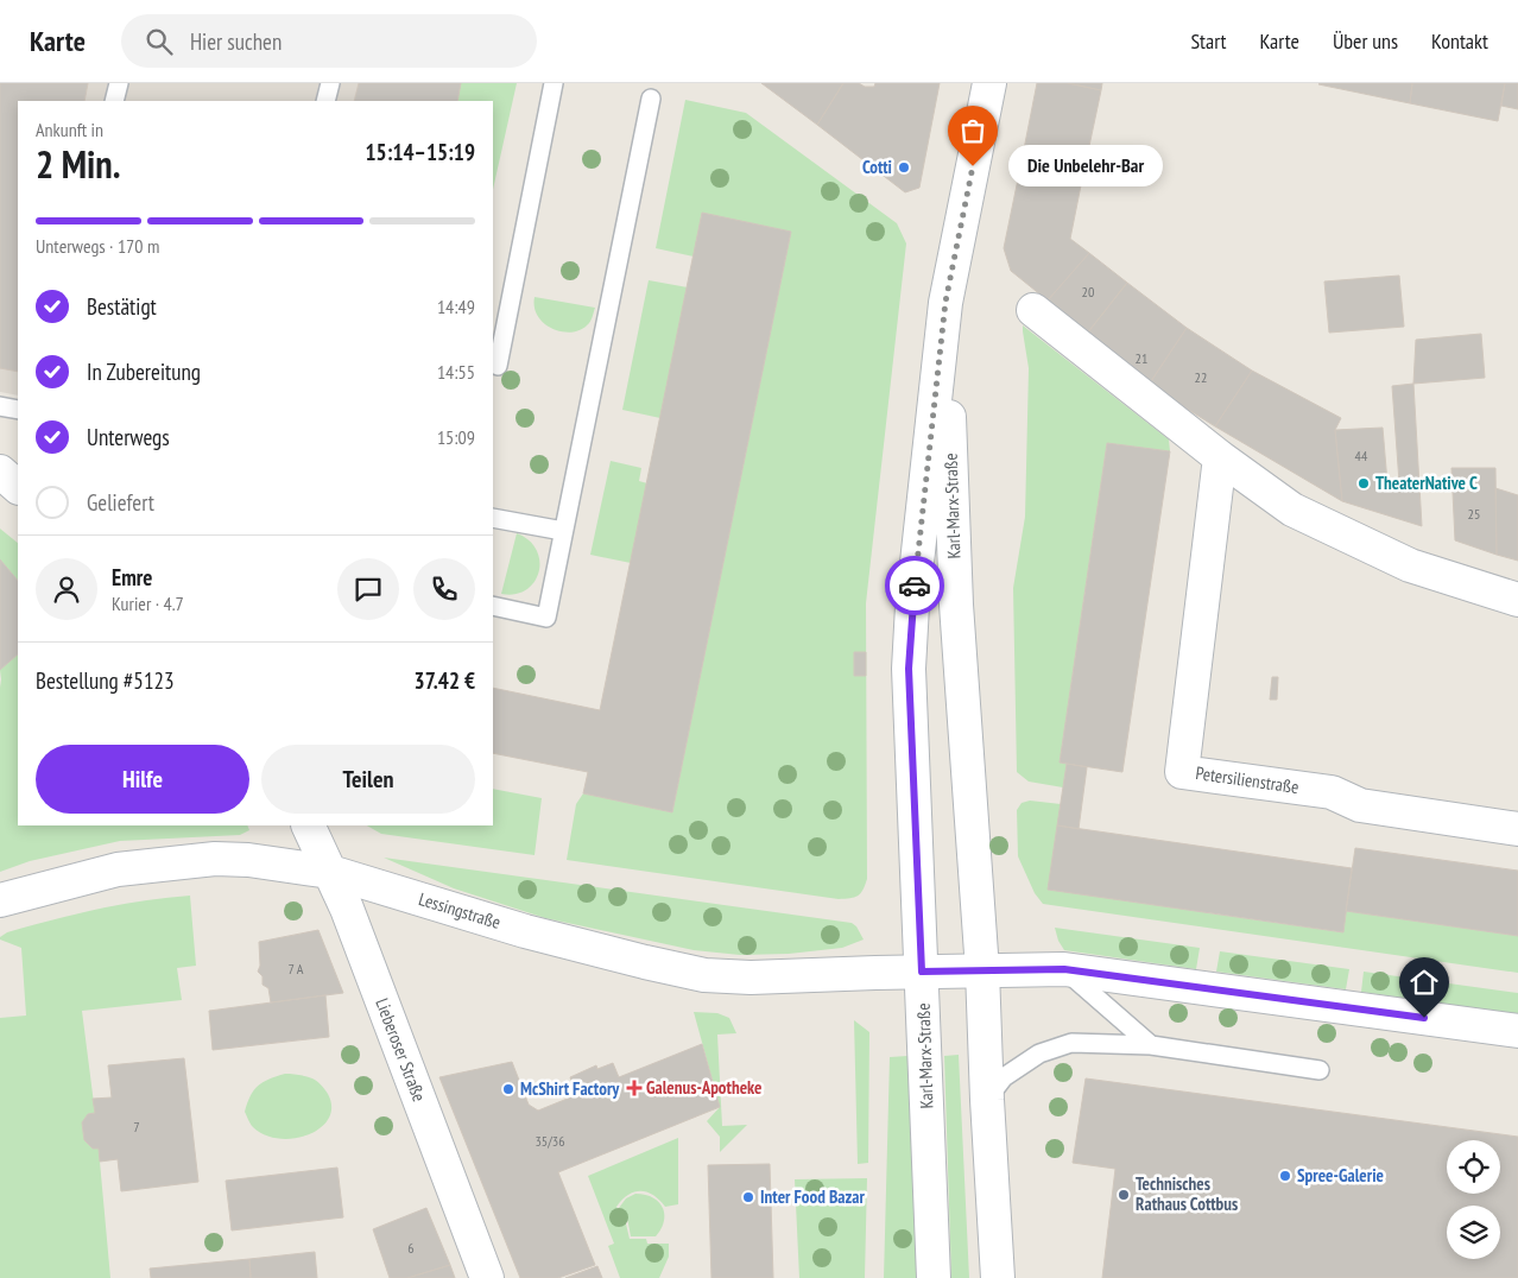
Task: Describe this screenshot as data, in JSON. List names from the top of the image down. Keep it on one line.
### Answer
{"streets":{"street":["Karl-Marx-Straße","Petersilienstraße","Lessingstraße","Lieberoser Straße"]},"crossings":[["Karl-Marx-Straße","Lessingstraße"],["Lessingstraße","Lieberoser Straße"]],"places":{"other":["Die Unbelehr-Bar","Cotti","TheaterNative C","McShirt Factory","Spree-Galerie","Technisches Rathaus Cottbus","Inter Food Bazar"],"health":["Galenus-Apotheke"]},"house_numbers":["20","21","22","44","25","7 A","7","35/36","6"],"page":{"header":"Karte","search":"Hier suchen","nav":["Start","Karte","Über uns","Kontakt"],"heading":["2 Min.","Ankunft in","15:14–15:19"],"panel":["Emre","Kurier · 4.7","Bestellung #5123","37.42 €"],"bubble":"Die Unbelehr-Bar","bar":"Unterwegs · 170 m","list":[["Bestätigt","14:49"],["In Zubereitung","14:55"],["Unterwegs","15:09"],"Geliefert"],"buttons":["Hilfe","Teilen"]}}
